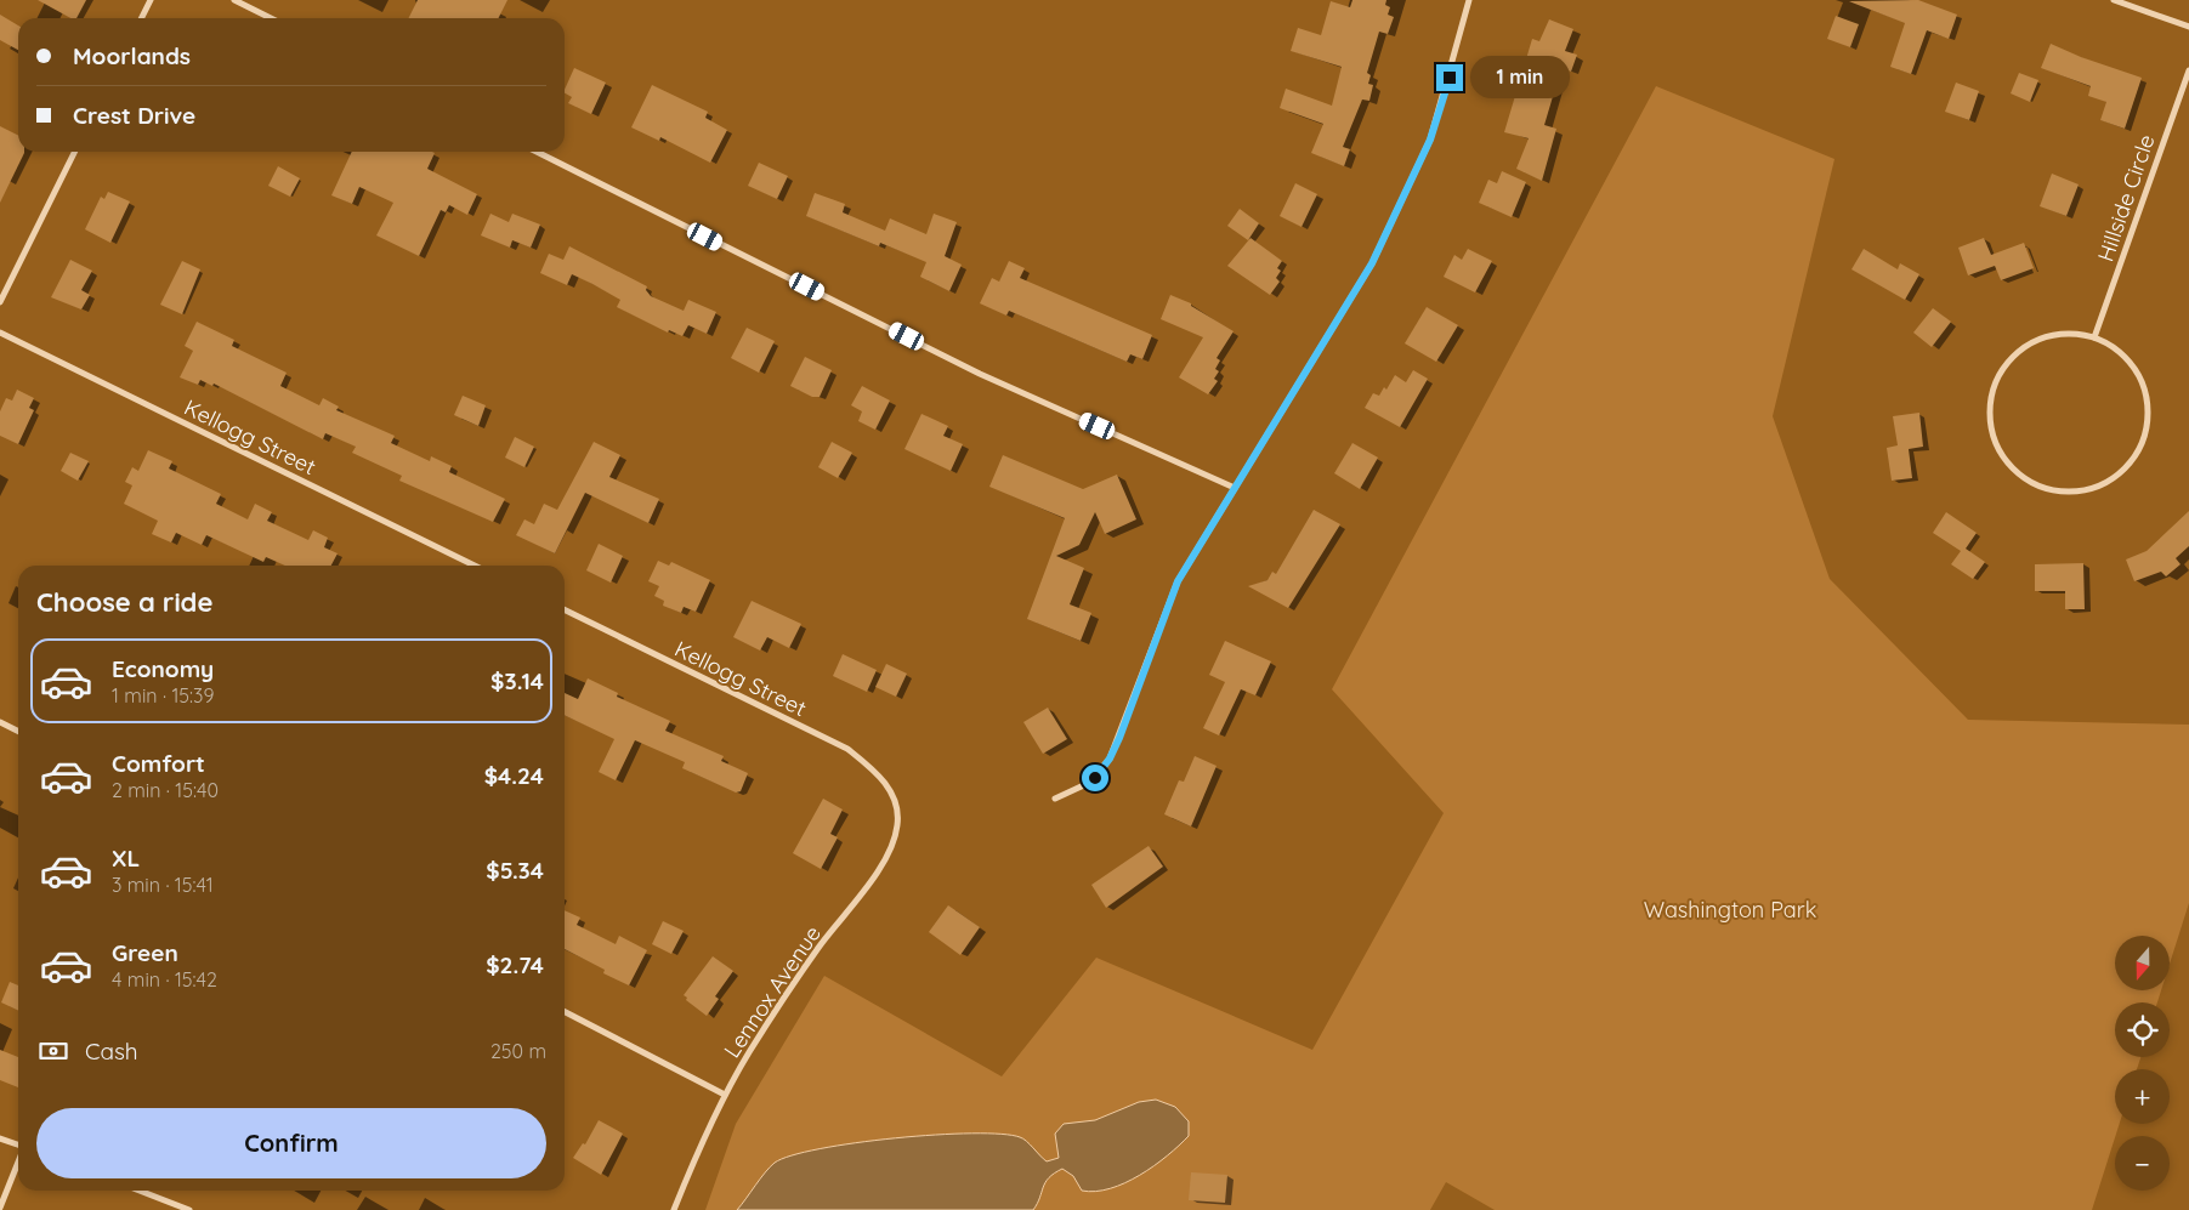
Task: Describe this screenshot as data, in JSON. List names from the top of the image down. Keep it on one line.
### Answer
{"streets":{"street":["Hillside Circle","Kellogg Street","Lennox Avenue"]},"crossings":[["Kellogg Street","Lennox Avenue"]],"parks":["Washington Park"],"north":"bottom","page":{"banner":["Moorlands","Crest Drive"],"bubble":"1 min","heading":"Choose a ride","list":[{"name":"Economy","note":"1 min · 15:39","value":"$3.14"},{"name":"Comfort","note":"2 min · 15:40","value":"$4.24"},{"name":"XL","note":"3 min · 15:41","value":"$5.34"},{"name":"Green","note":"4 min · 15:42","value":"$2.74"}],"map_buttons":["+","−"],"pay":["Cash","250 m"],"buttons":"Confirm"}}
